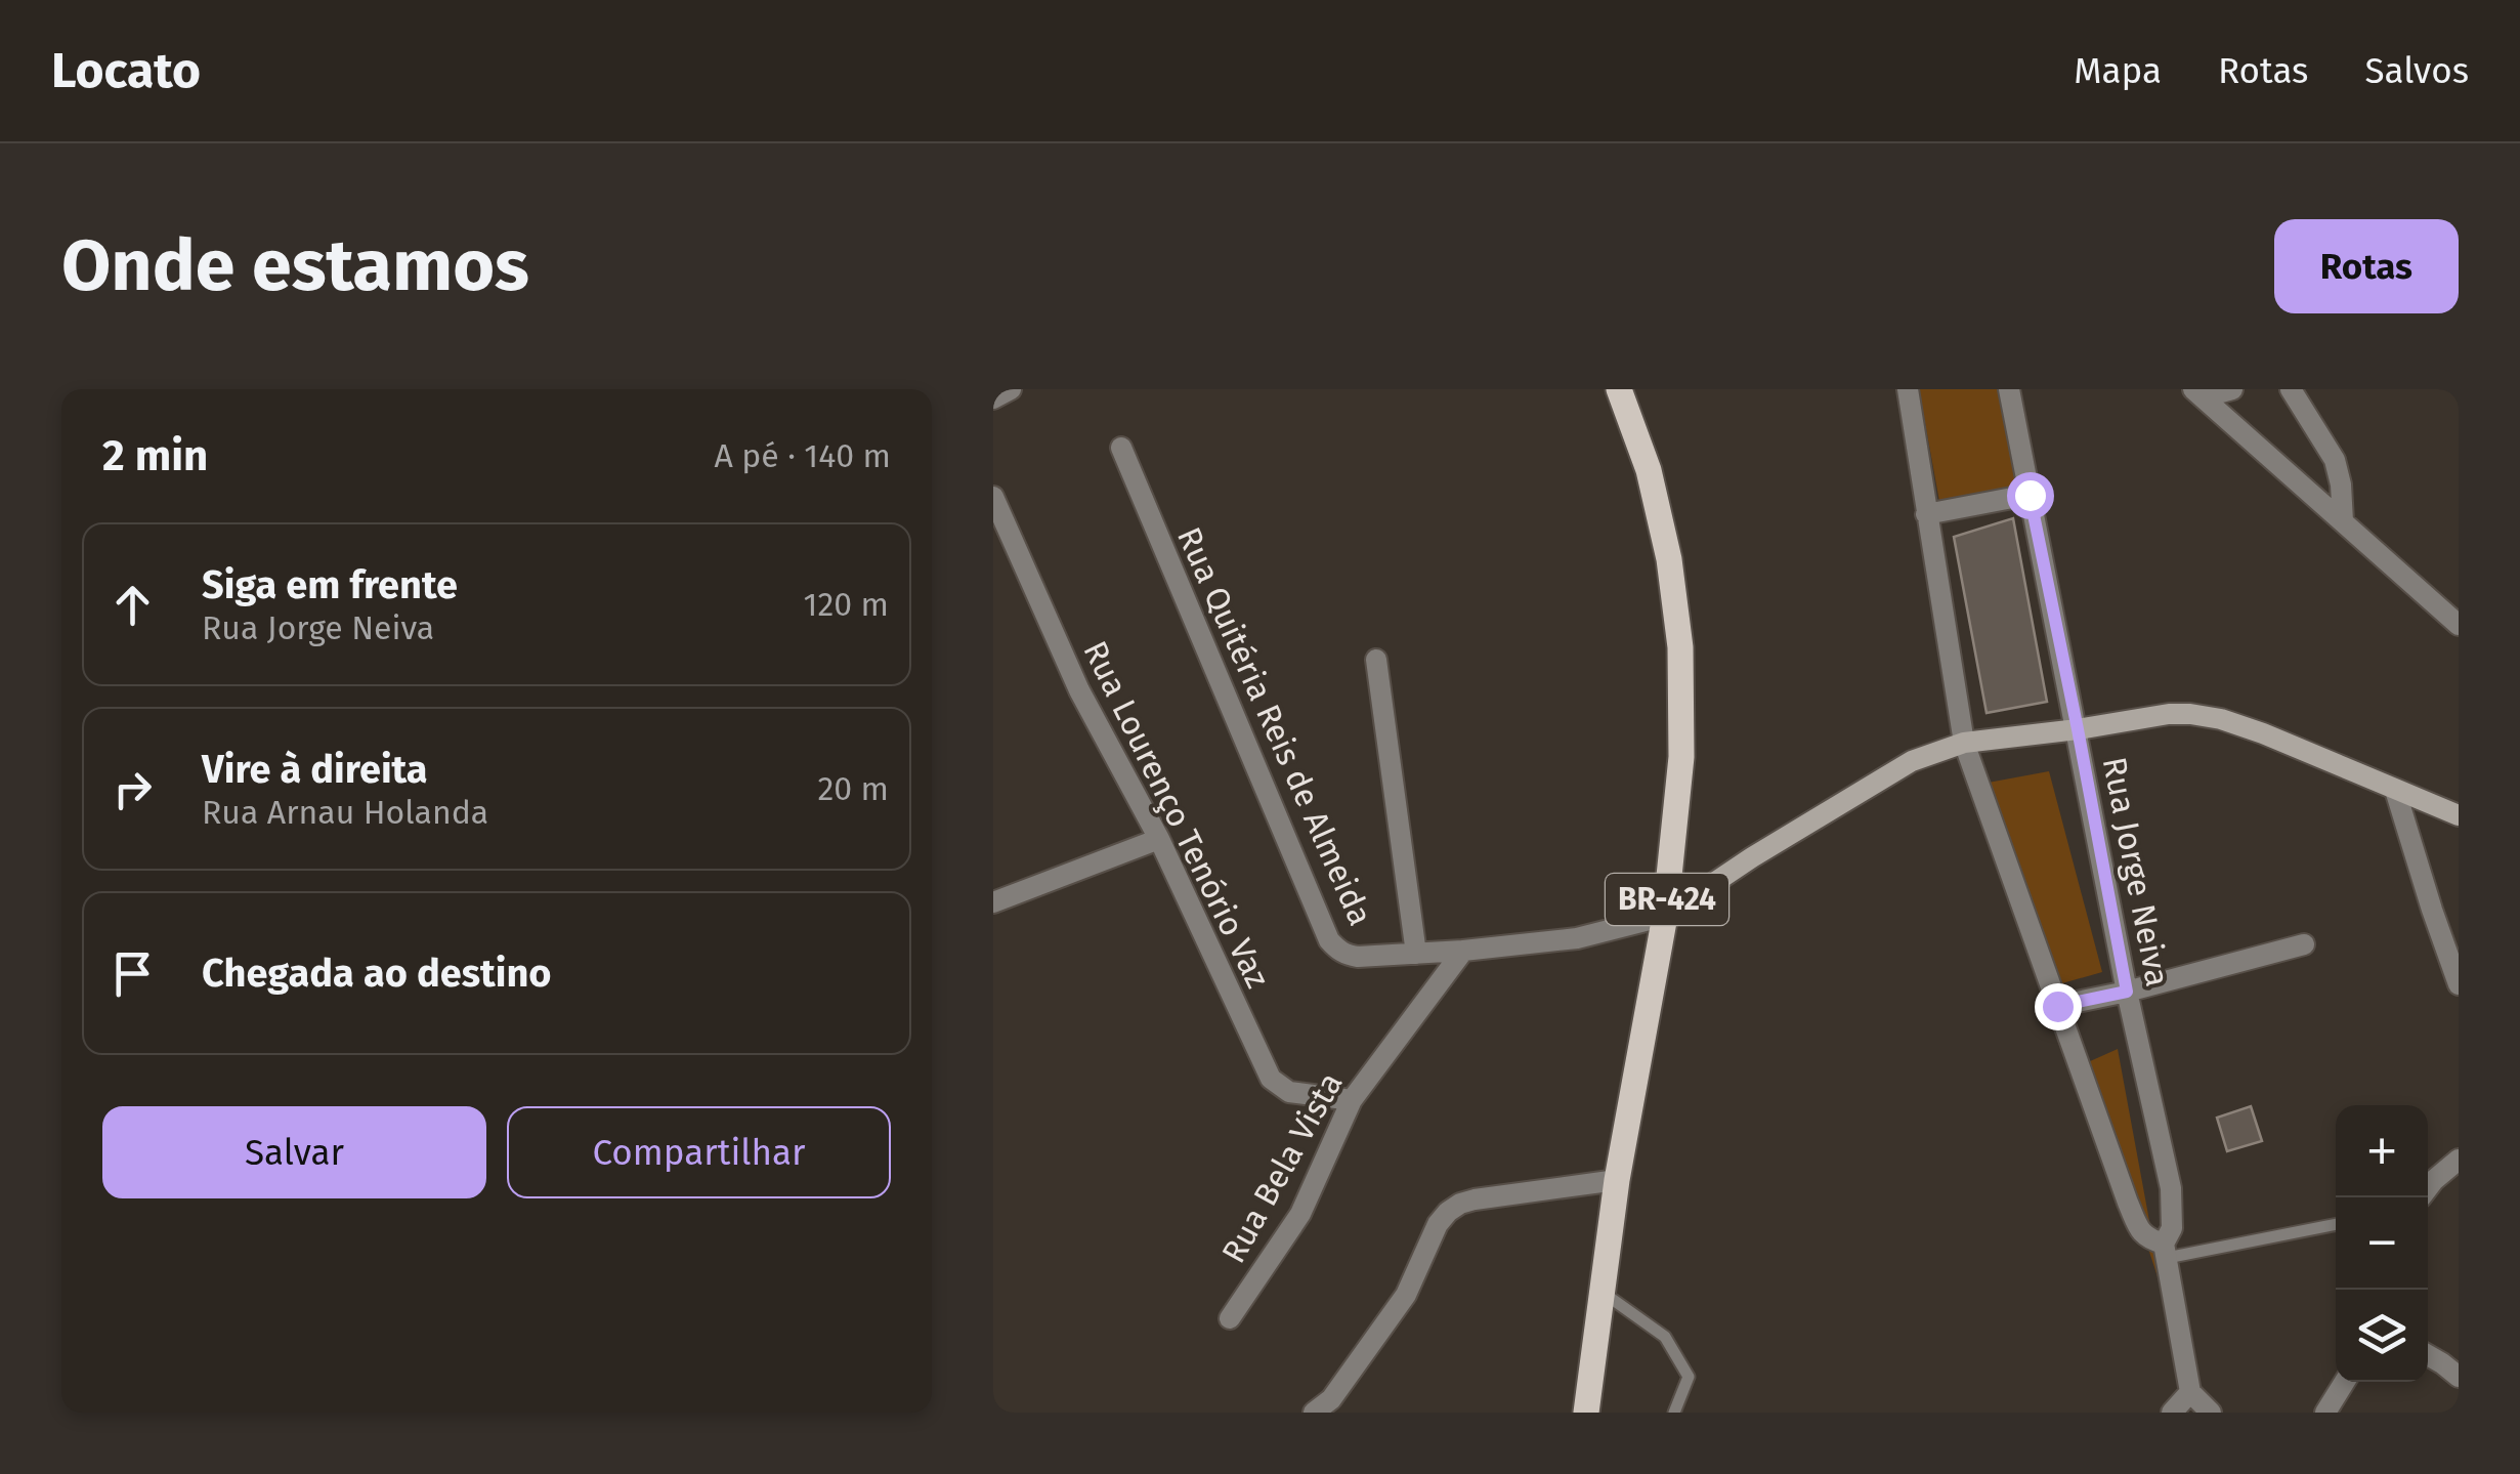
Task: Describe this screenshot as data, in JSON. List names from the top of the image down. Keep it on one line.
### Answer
{"streets":{"main road":["BR-424"],"street":["Rua Quitéria Reis de Almeida","Rua Lourenço Tenório Vaz","Rua Jorge Neiva","Rua Bela Vista"]},"crossings":[["Rua Quitéria Reis de Almeida","BR-424"],["Rua Quitéria Reis de Almeida","Rua Bela Vista"],["Rua Lourenço Tenório Vaz","Rua Bela Vista"]],"page":{"header":"Locato","nav":["Mapa","Rotas","Salvos"],"buttons":["Rotas",["Salvar","Compartilhar"]],"title":"Onde estamos","heading":["2 min","A pé · 140 m"],"list":[["Siga em frente","Rua Jorge Neiva","120 m"],["Vire à direita","Rua Arnau Holanda","20 m"],"Chegada ao destino"],"map_buttons":["+","−"]}}
